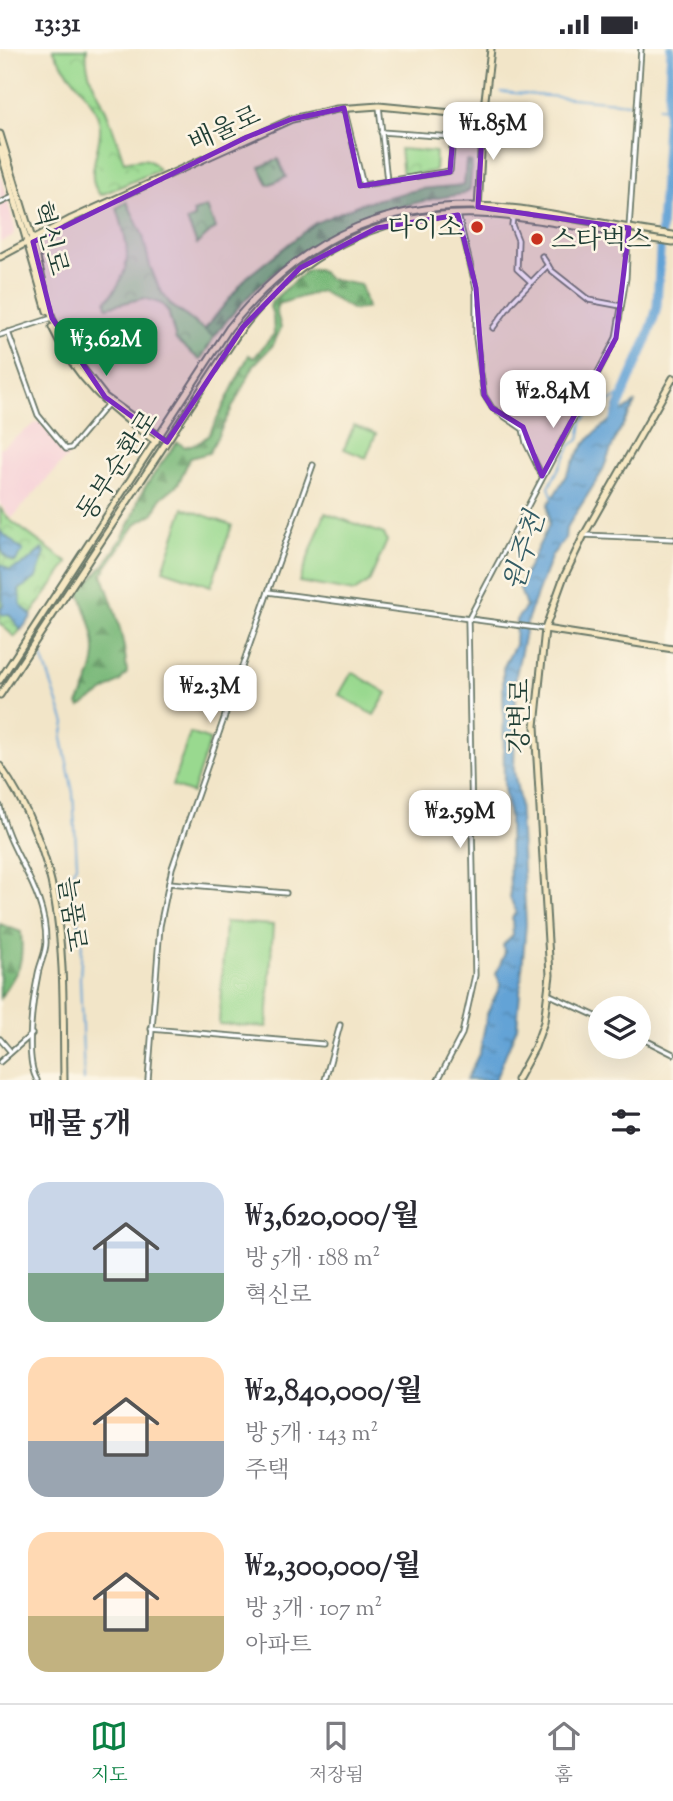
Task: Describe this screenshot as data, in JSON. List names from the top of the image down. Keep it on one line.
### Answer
{"streets":{"street":["배울로","혁신로","동부순환로","강변로","늘품로"]},"crossings":[["배울로","혁신로"],["혁신로","동부순환로"]],"water":["원주천"],"places":["다이소","스타벅스"],"page":{"status":"13:31","price":["₩1.85M","₩3.62M","₩2.84M","₩2.3M","₩2.59M"],"heading":"매물 5개","list":[{"name":"₩3,620,000/월","note":"방 5개 · 188 m² · 혁신로"},{"name":"₩2,840,000/월","note":"방 5개 · 143 m² · 주택"},{"name":"₩2,300,000/월","note":"방 3개 · 107 m² · 아파트"}],"tabs":["지도","저장됨","홈"]}}
